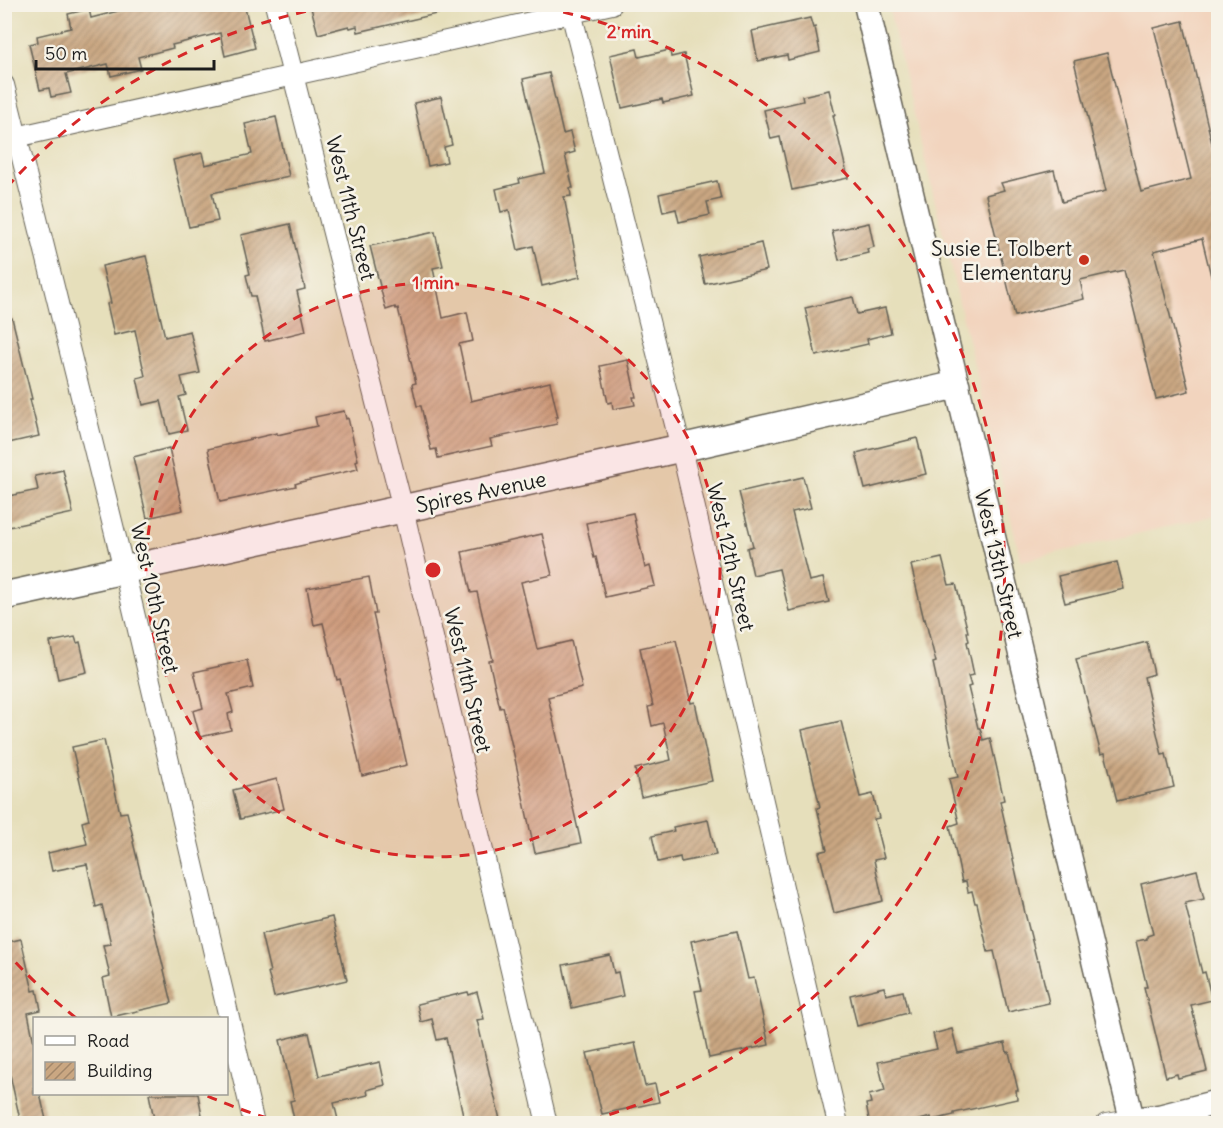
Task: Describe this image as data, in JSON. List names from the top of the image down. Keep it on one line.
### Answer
{"streets":{"main road":["Spires Avenue"],"street":["West 11th Street","West 12th Street","West 13th Street","West 10th Street"]},"crossings":[["West 11th Street","Spires Avenue"],["Spires Avenue","West 12th Street"],["Spires Avenue","West 13th Street"],["Spires Avenue","West 10th Street"]],"places":["Susie E. Tolbert Elementary"],"legend":["Road","Building"],"scale_bar":"50 m","rings":["2 min","1 min"]}
